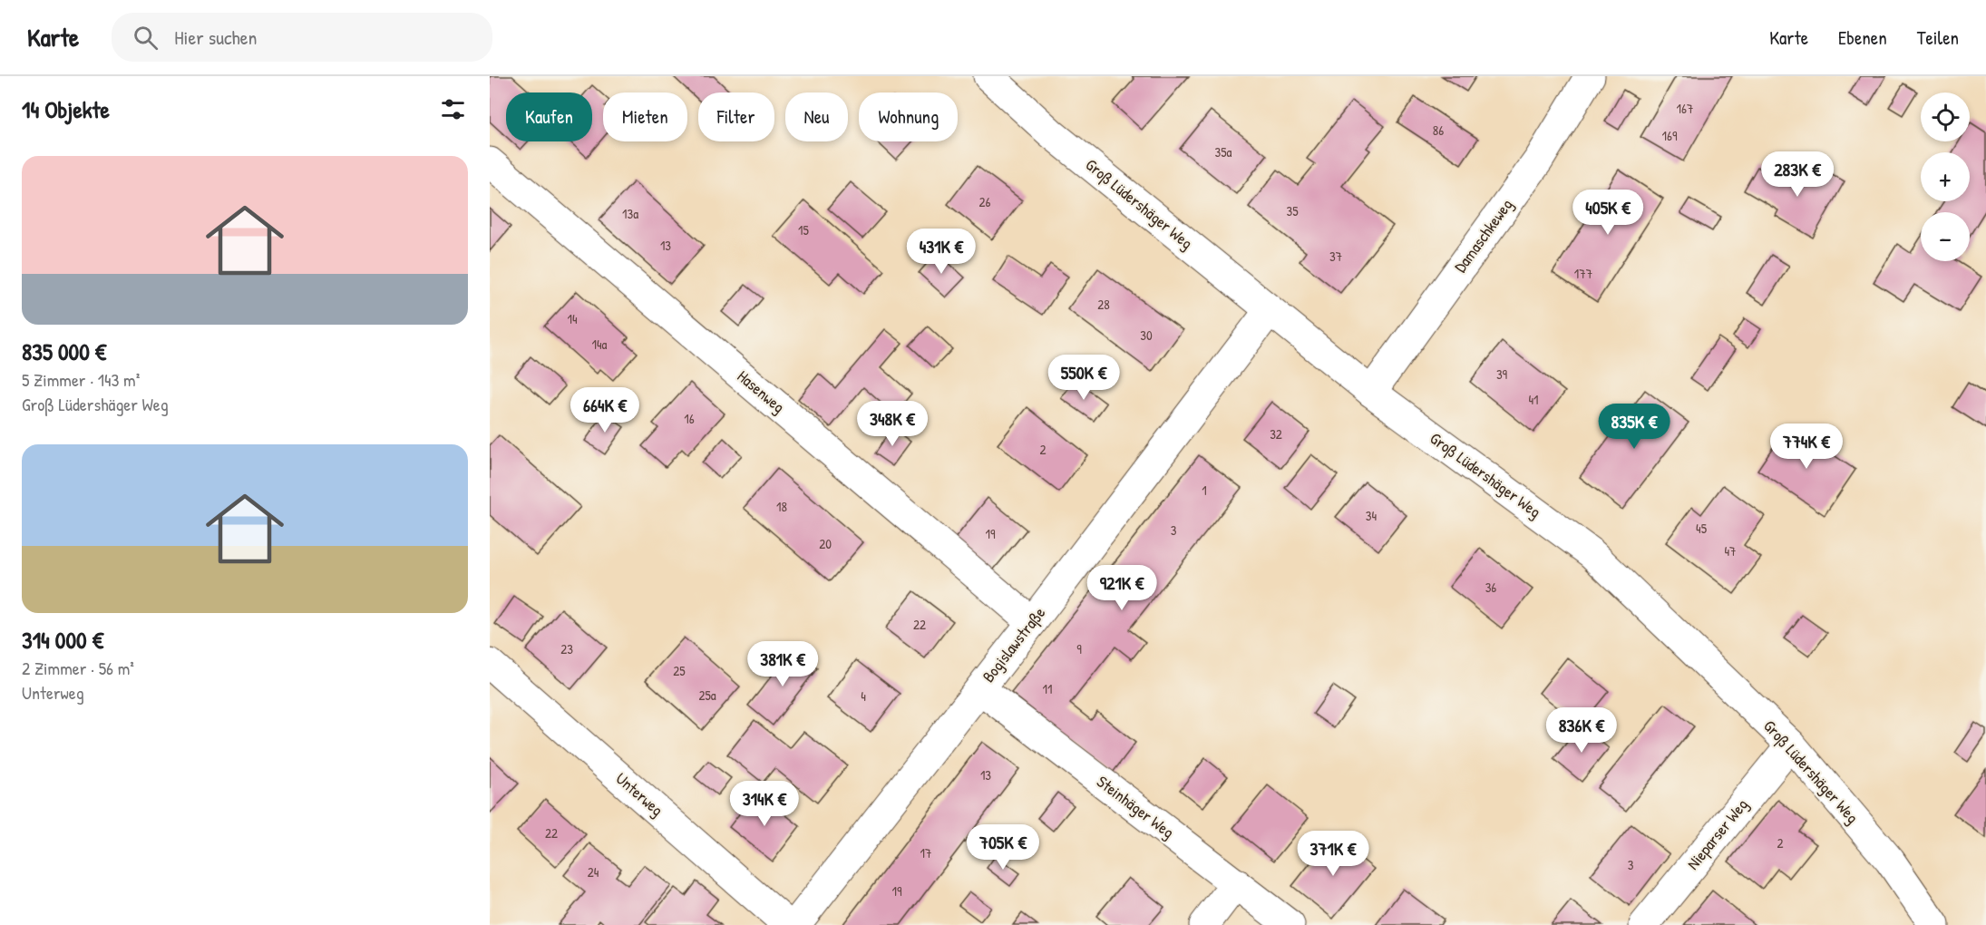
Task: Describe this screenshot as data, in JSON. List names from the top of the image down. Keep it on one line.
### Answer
{"streets":{"street":["Groß Lüdershäger Weg","Damaschkeweg","Hasenweg","Bogislawstraße","Unterweg","Steinhäger Weg","Nieparser Weg"]},"crossings":[["Groß Lüdershäger Weg","Damaschkeweg"],["Groß Lüdershäger Weg","Bogislawstraße"],["Groß Lüdershäger Weg","Nieparser Weg"],["Hasenweg","Bogislawstraße"],["Bogislawstraße","Steinhäger Weg"]],"house_numbers":["167","86","169","35a","26","35","13a","15","13","37","177","28","14","30","14a","39","41","16","32","2","1","18","34","45","3","19","20","47","36","22","23","9","25","11","25a","4","13","22","2","17","3","24","19"],"page":{"header":"Karte","search":"Hier suchen","nav":["Karte","Ebenen","Teilen"],"heading":"14 Objekte","map_buttons":["+","−"],"chip":["Kaufen","Mieten","Filter","Neu","Wohnung"],"list":[{"name":"835 000 €","note":"5 Zimmer · 143 m² · Groß Lüdershäger Weg"},{"name":"314 000 €","note":"2 Zimmer · 56 m² · Unterweg"}],"price":["283K €","405K €","431K €","550K €","664K €","348K €","835K €","774K €","921K €","381K €","836K €","314K €","705K €","371K €"]}}
